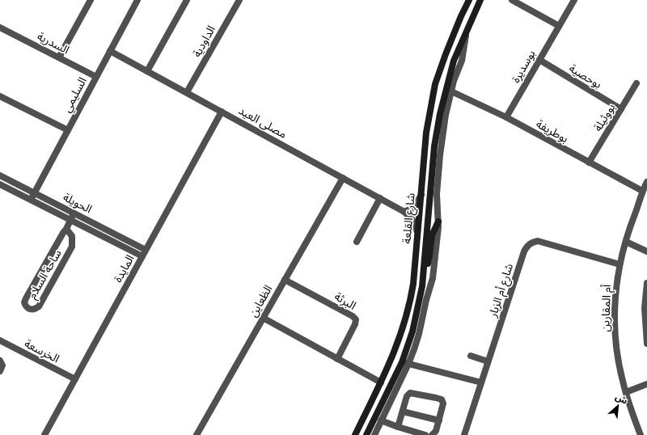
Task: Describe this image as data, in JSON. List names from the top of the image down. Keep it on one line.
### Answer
{"streets":{"main road":["شارع القلعة"],"street":["الداودية","السدرية","بوسديرة","بوحصية","السليمي","بووثيلة","مصلى العيد","بوطريفة","الحويلة","المايدة","ساحة السلام","شارع أم الزبار","الظعاين","البرثة","أم المقارين","الخرسعة"]},"crossings":[["الداودية","مصلى العيد"],["السدرية","السليمي"],["بوسديرة","بوحصية"],["بوسديرة","بوطريفة"],["بوحصية","بووثيلة"],["السليمي","مصلى العيد"],["السليمي","الحويلة"],["بووثيلة","بوطريفة"],["مصلى العيد","شارع القلعة"],["مصلى العيد","المايدة"],["مصلى العيد","الظعاين"],["بوطريفة","شارع القلعة"],["بوطريفة","أم المقارين"],["الحويلة","المايدة"],["الحويلة","ساحة السلام"],["المايدة","الخرسعة"],["شارع أم الزبار","أم المقارين"],["الظعاين","البرثة"]],"north":"top right"}
